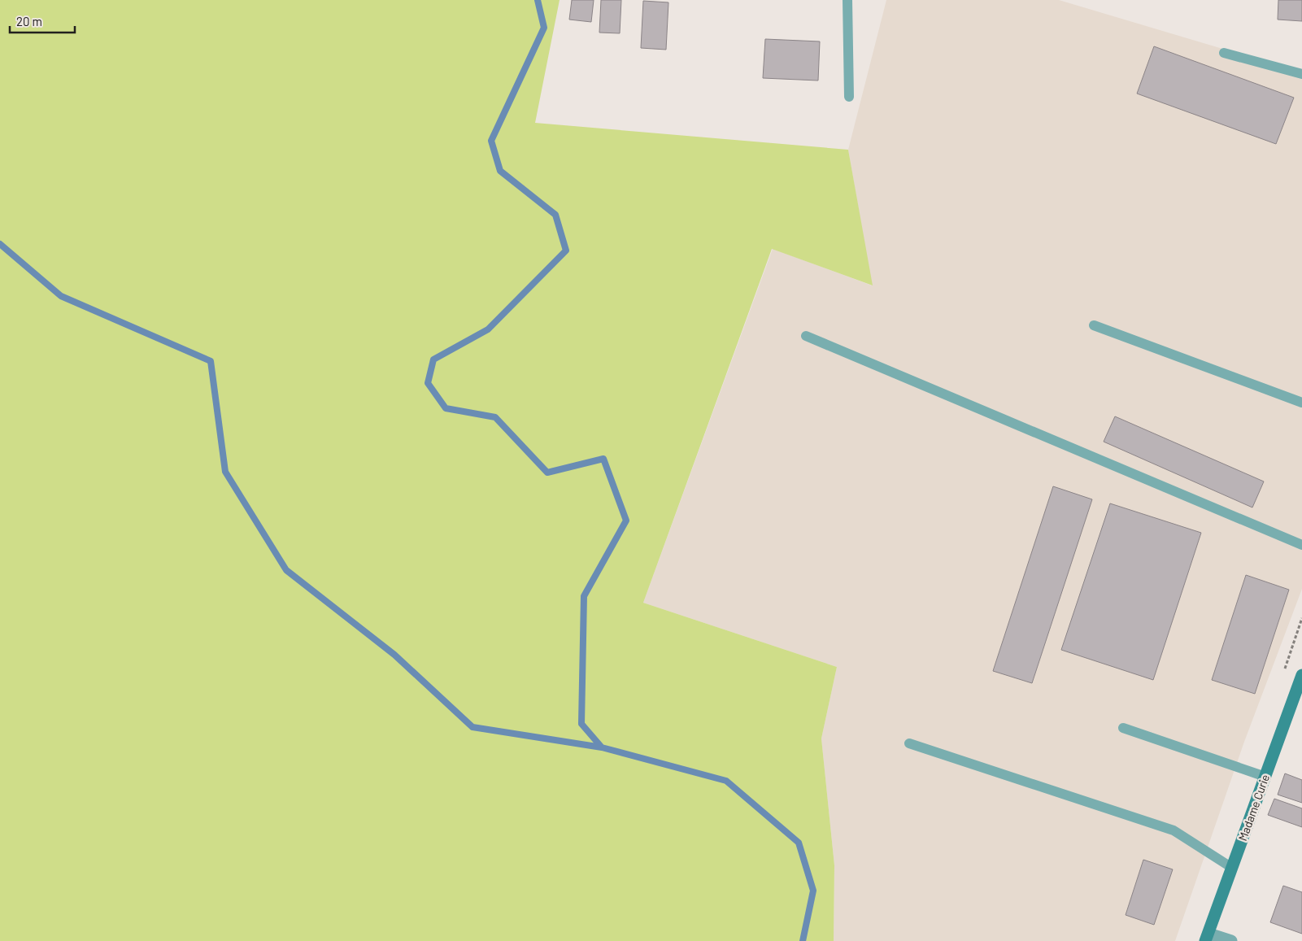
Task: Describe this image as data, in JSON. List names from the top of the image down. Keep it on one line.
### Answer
{"streets":{"main road":["Madame Curie"]},"scale_bar":"20 m"}
